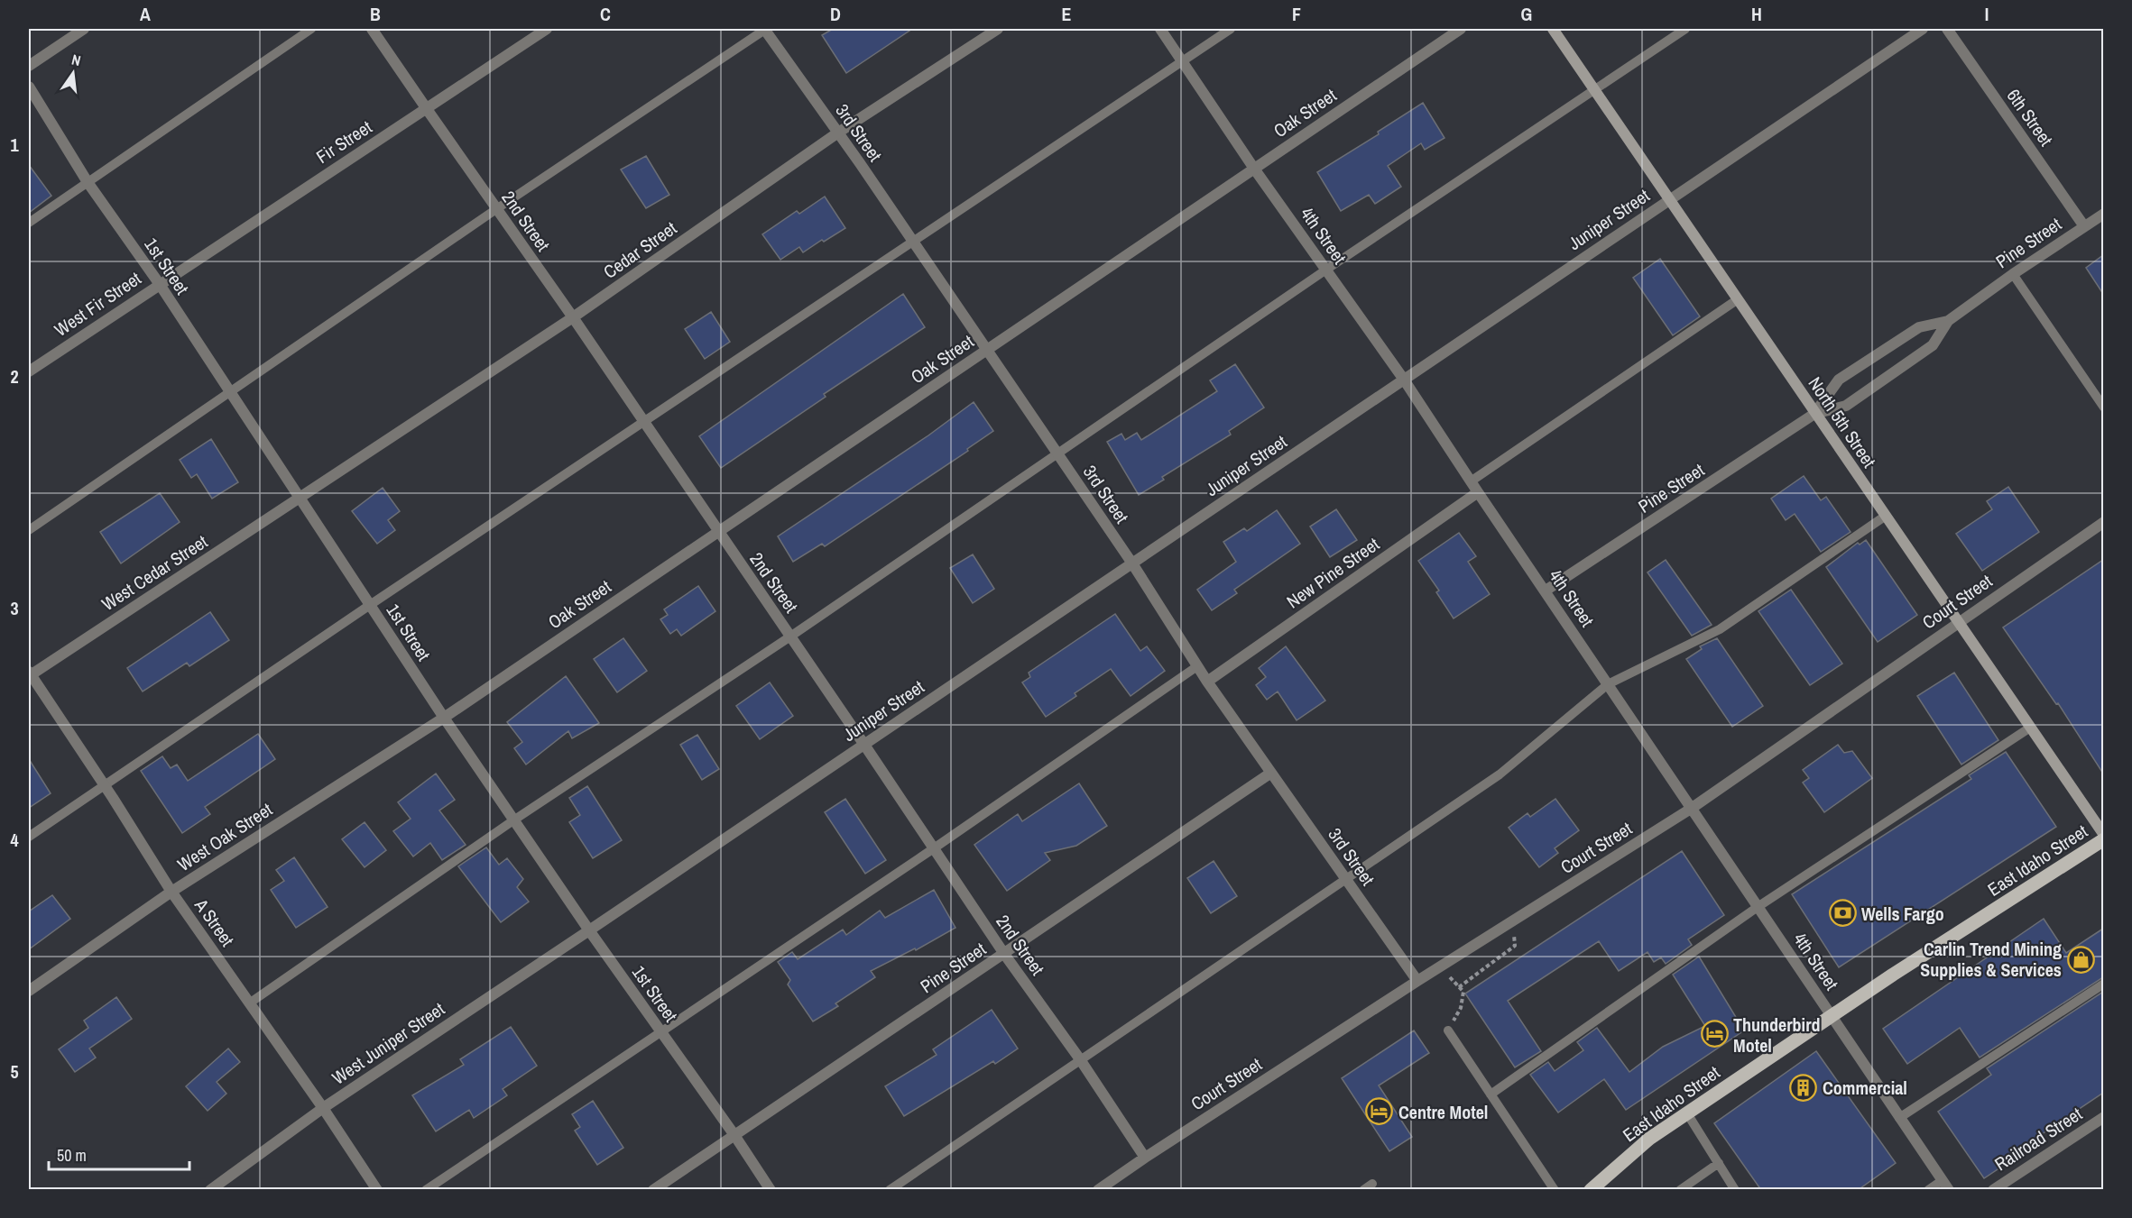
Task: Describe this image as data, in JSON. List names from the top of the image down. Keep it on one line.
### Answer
{"streets":{"main road":["North 5th Street","East Idaho Street"],"street":["Oak Street","6th Street","3rd Street","Fir Street","Juniper Street","2nd Street","4th Street","Pine Street","Cedar Street","1st Street","West Fir Street","West Cedar Street","New Pine Street","Court Street","West Oak Street","A Street","West Juniper Street","Railroad Street"]},"crossings":[["Oak Street","3rd Street"],["Oak Street","2nd Street"],["Oak Street","4th Street"],["Oak Street","1st Street"],["Oak Street","West Oak Street"],["6th Street","Pine Street"],["3rd Street","Juniper Street"],["3rd Street","Pine Street"],["3rd Street","Cedar Street"],["3rd Street","New Pine Street"],["3rd Street","Court Street"],["Fir Street","2nd Street"],["Fir Street","1st Street"],["Fir Street","West Fir Street"],["Juniper Street","2nd Street"],["Juniper Street","4th Street"],["Juniper Street","1st Street"],["Juniper Street","North 5th Street"],["Juniper Street","West Juniper Street"],["2nd Street","Pine Street"],["2nd Street","Cedar Street"],["2nd Street","Court Street"],["4th Street","Pine Street"],["4th Street","New Pine Street"],["4th Street","Court Street"],["4th Street","East Idaho Street"],["Pine Street","1st Street"],["Pine Street","North 5th Street"],["Cedar Street","1st Street"],["Cedar Street","West Cedar Street"],["1st Street","West Fir Street"],["1st Street","West Cedar Street"],["1st Street","West Oak Street"],["1st Street","West Juniper Street"],["North 5th Street","Court Street"],["West Cedar Street","A Street"],["West Oak Street","A Street"],["A Street","West Juniper Street"]],"places":{"bank":["Wells Fargo"],"shop":["Carlin Trend Mining Supplies & Services"],"hotel":["Thunderbird Motel","Centre Motel"],"building":["Commercial"]},"scale_bar":"50 m","north":"top","grid":{"columns":["A","B","C","D","E","F","G","H","I"],"rows":["1","2","3","4","5"]}}
